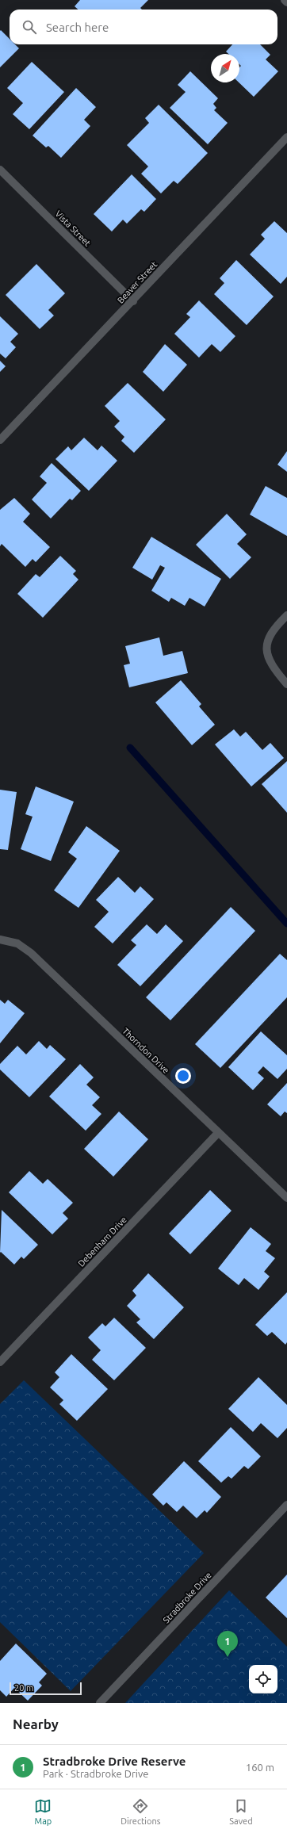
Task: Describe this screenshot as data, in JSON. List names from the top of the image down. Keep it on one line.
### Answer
{"streets":{"street":["Vista Street","Beaver Street","Thorndon Drive","Debenham Drive","Stradbroke Drive"]},"crossings":[["Vista Street","Beaver Street"],["Thorndon Drive","Debenham Drive"]],"scale_bar":"20 m","north":"top right","page":{"search":"Search here","pins":"1","scale":"20 m","heading":"Nearby","list":[{"mark":"1","name":"Stradbroke Drive Reserve","note":"Park · Stradbroke Drive","value":"160 m"}],"nav":["Map","Directions","Saved"]}}
